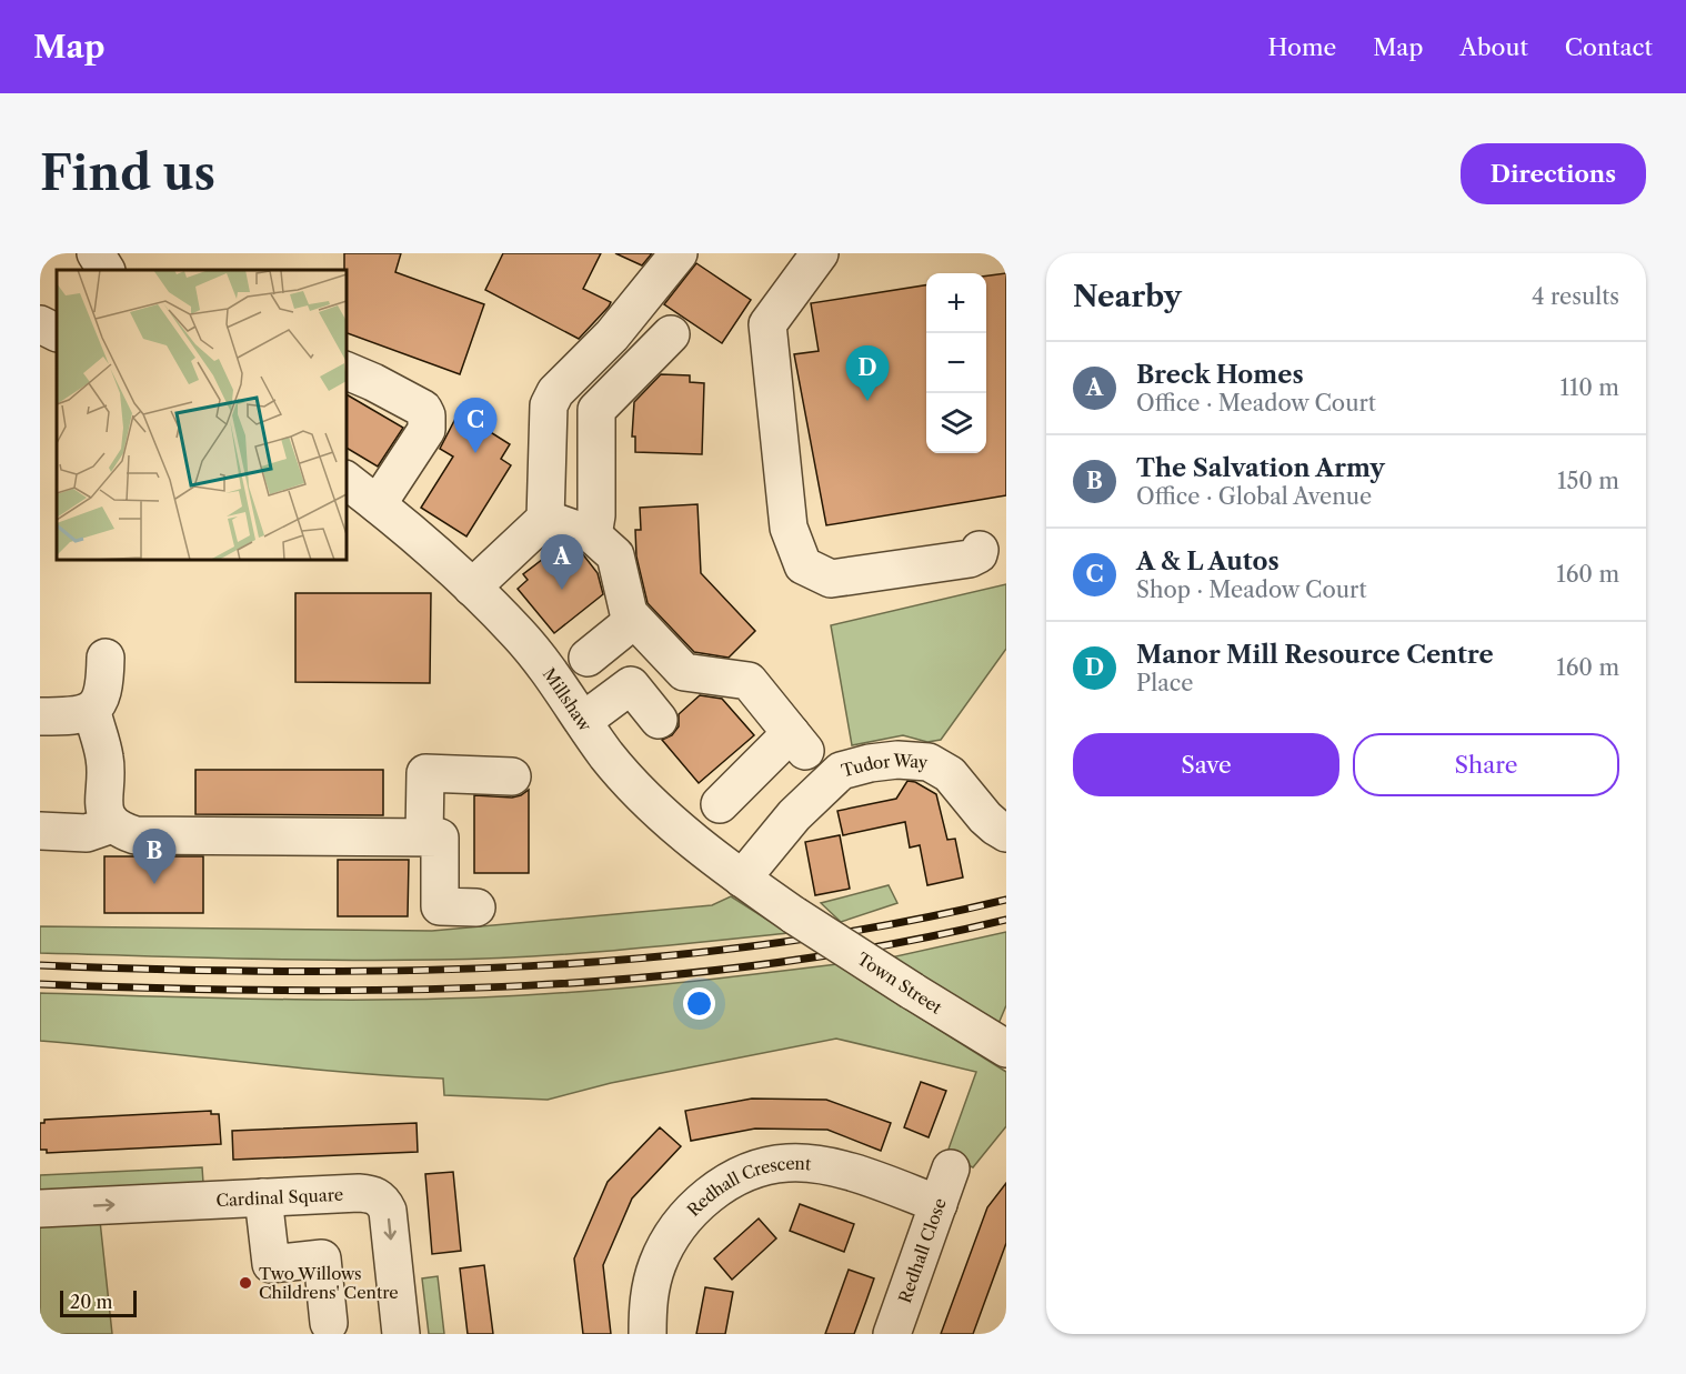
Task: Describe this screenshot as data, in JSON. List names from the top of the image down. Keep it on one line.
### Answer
{"streets":{"street":["Millshaw","Tudor Way","Town Street","Redhall Crescent","Cardinal Square","Redhall Close"]},"crossings":[["Millshaw","Tudor Way"],["Millshaw","Town Street"],["Redhall Crescent","Redhall Close"]],"places":["Two Willows Childrens' Centre"],"scale_bar":"20 m","page":{"header":"Map","nav":["Home","Map","About","Contact"],"buttons":["Directions",["Save","Share"]],"title":"Find us","heading":["Nearby","4 results"],"map_buttons":["+","−"],"list":[{"mark":"A","name":"Breck Homes","note":"Office · Meadow Court","value":"110 m"},{"mark":"B","name":"The Salvation Army","note":"Office · Global Avenue","value":"150 m"},{"mark":"C","name":"A & L Autos","note":"Shop · Meadow Court","value":"160 m"},{"mark":"D","name":"Manor Mill Resource Centre","note":"Place","value":"160 m"}],"pins":["D","C","A","B"],"scale":"20 m"}}
